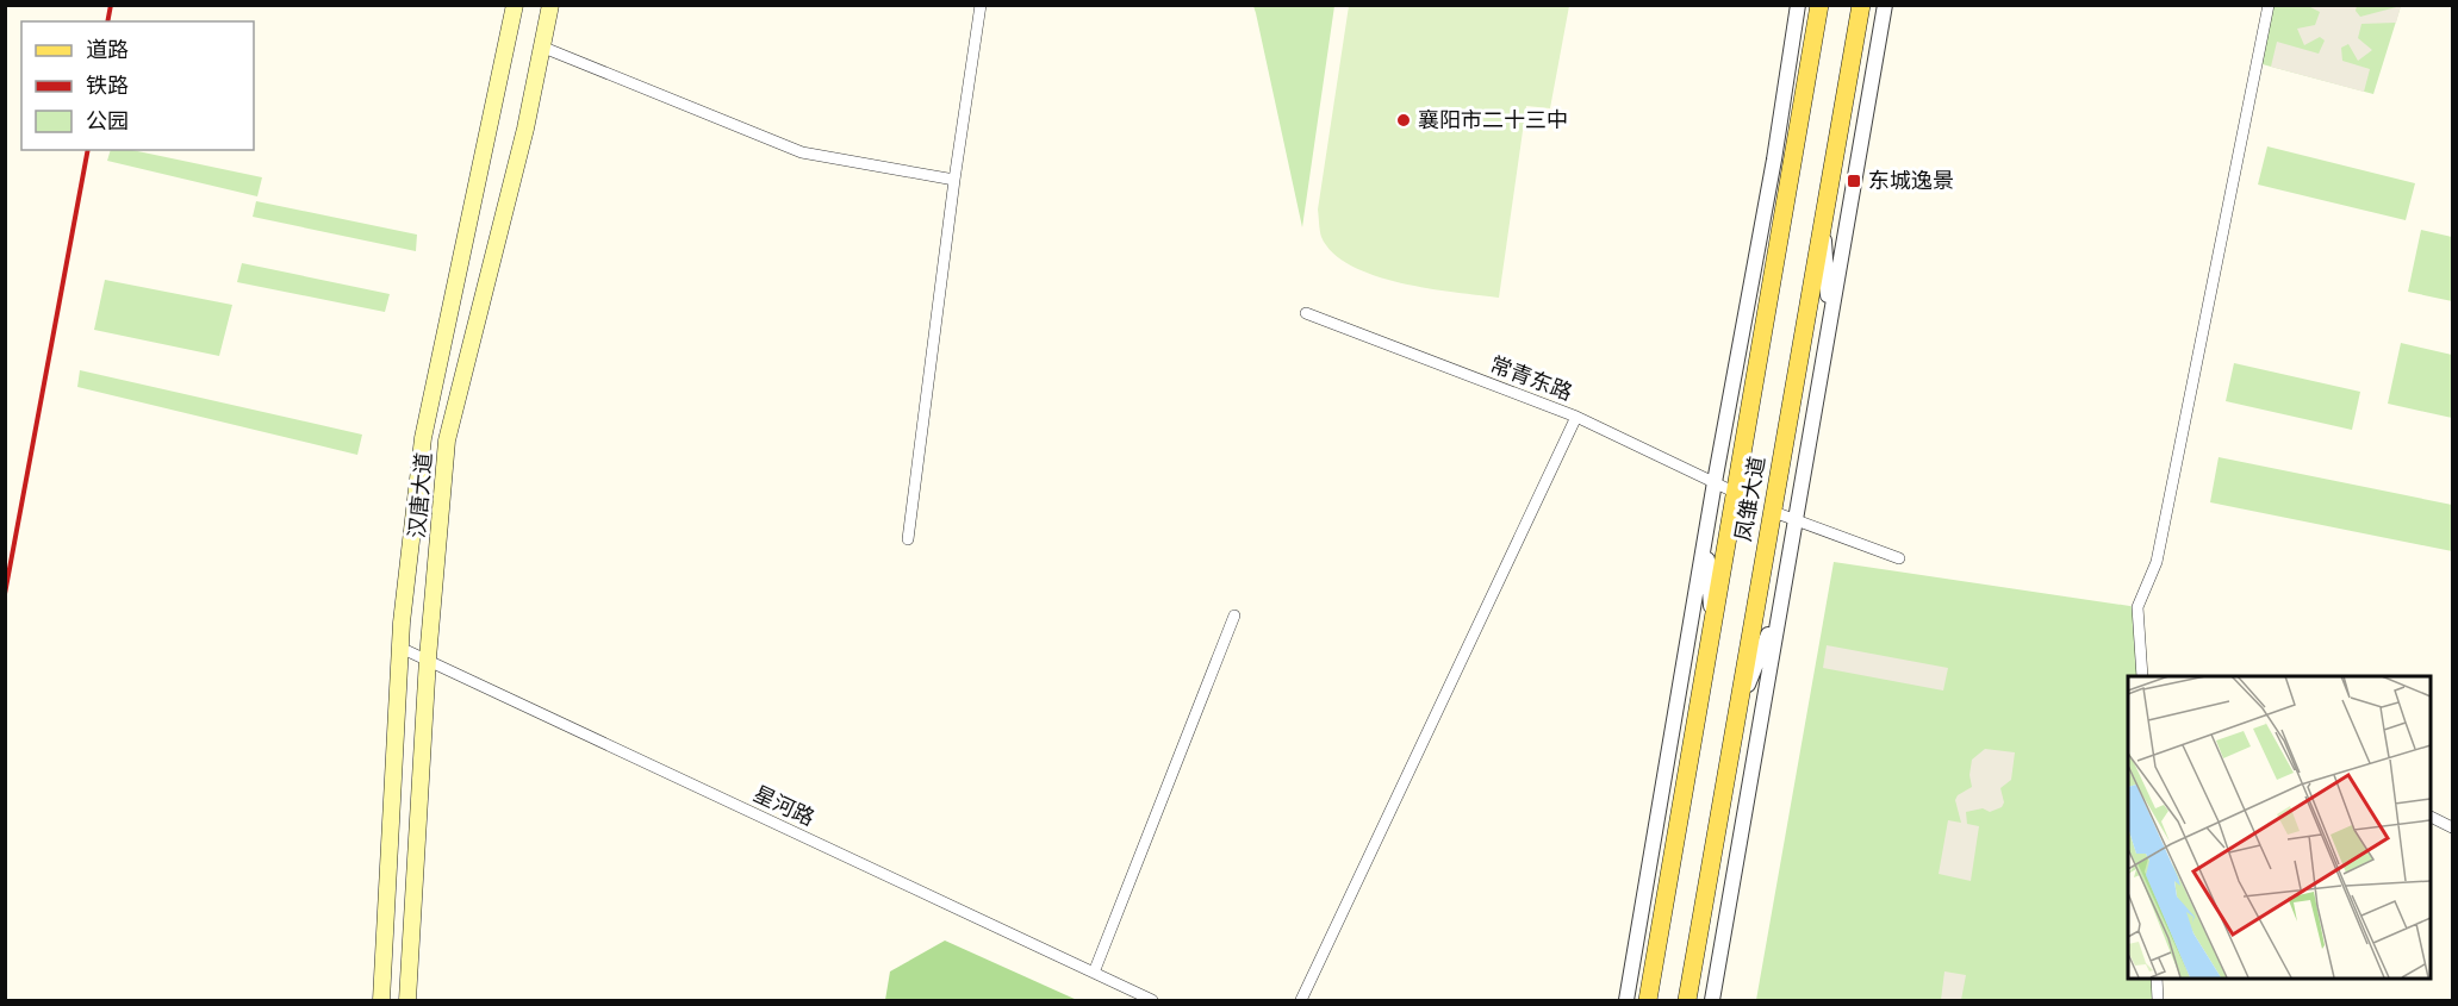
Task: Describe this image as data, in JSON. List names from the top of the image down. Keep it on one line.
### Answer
{"streets":{"main road":["汉唐大道","凤雏大道"],"street":["常青东路","星河路"]},"crossings":[["常青东路","凤雏大道"],["汉唐大道","星河路"]],"places":{"other":["襄阳市二十三中"],"transit":["东城逸景"]},"legend":["道路","铁路","公园"]}
